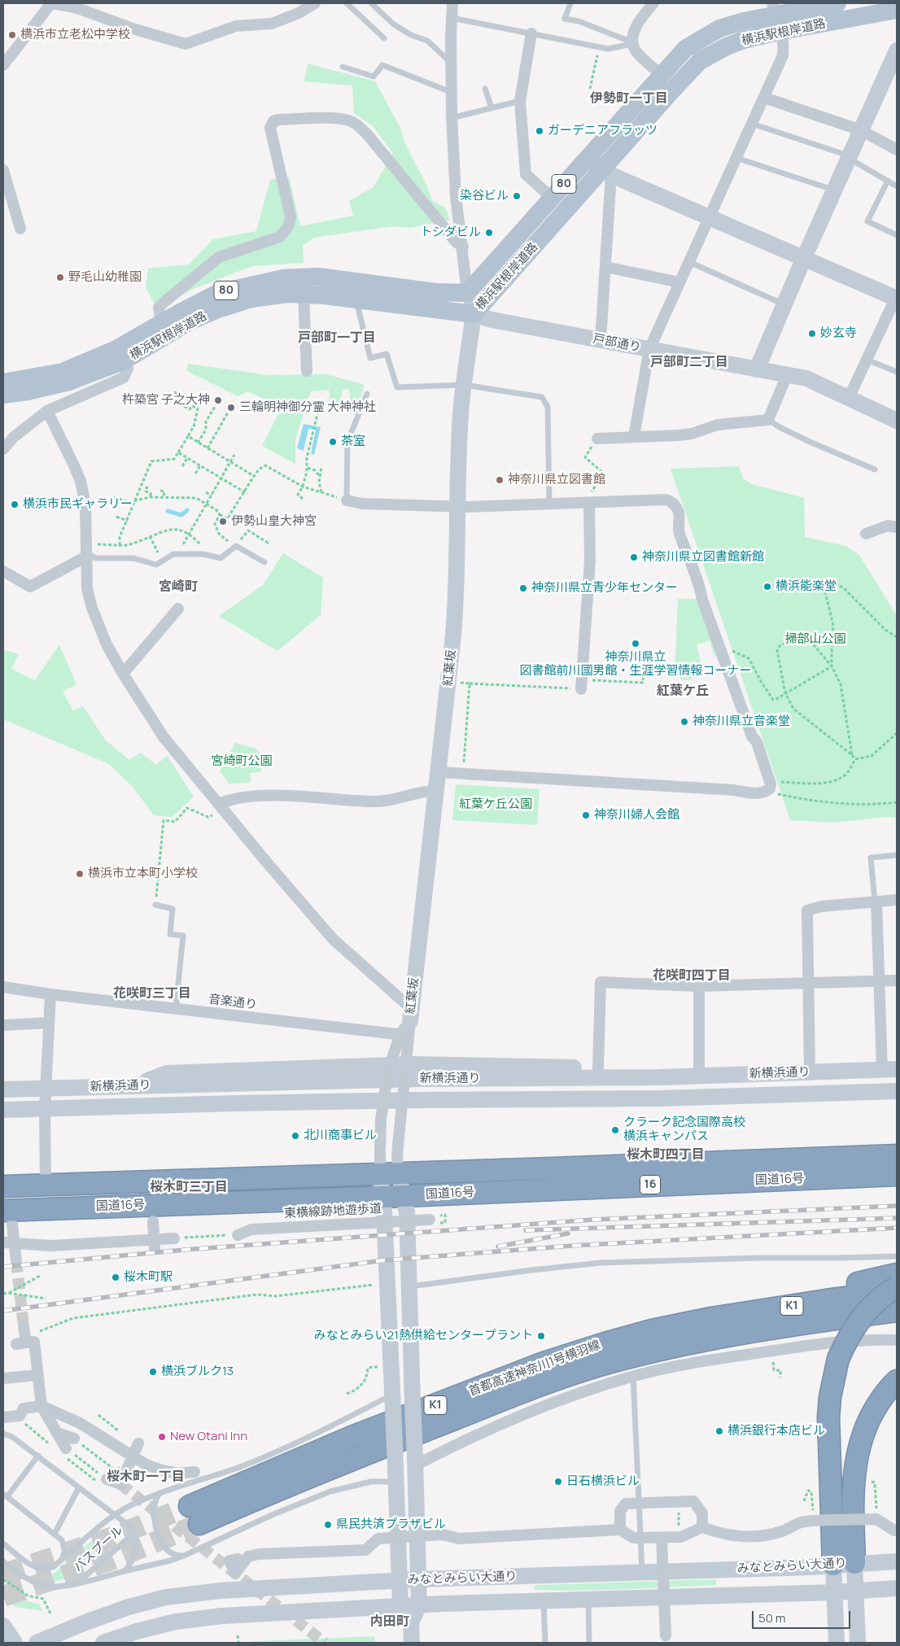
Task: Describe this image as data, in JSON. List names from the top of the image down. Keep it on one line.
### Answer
{"streets":{"highway":["国道16号","16","K1","首都高速神奈川1号横羽線"],"main road":["横浜駅根岸道路","80"],"street":["戸部通り","紅葉坂","音楽通り","新横浜通り","東横線跡地遊歩道","みなとみらい大通り"],"lane":["バスプール"]},"crossings":[["横浜駅根岸道路","戸部通り"],["横浜駅根岸道路","紅葉坂"],["戸部通り","紅葉坂"],["紅葉坂","音楽通り"]],"districts":["伊勢町一丁目","戸部町一丁目","戸部町二丁目","宮崎町","紅葉ケ丘","花咲町四丁目","花咲町三丁目","桜木町四丁目","桜木町三丁目","桜木町一丁目","内田町"],"parks":["掃部山公園","宮崎町公園","紅葉ケ丘公園"],"places":["横浜市立老松中学校","ガーデニアフラッツ","染谷ビル","トシダビル","野毛山幼稚園","妙玄寺","杵築宮 子之大神","三輪明神御分霊 大神神社","茶室","神奈川県立図書館","横浜市民ギャラリー","伊勢山皇大神宮","神奈川県立図書館新館","横浜能楽堂","神奈川県立青少年センター","神奈川県立 図書館前川國男館・生涯学習情報コーナー","神奈川県立音楽堂","神奈川婦人会館","横浜市立本町小学校","クラーク記念国際高校 横浜キャンパス","北川商事ビル","桜木町駅","みなとみらい21熱供給センタープラント","横浜ブルク13","横浜銀行本店ビル","New Otani Inn","日石横浜ビル","県民共済プラザビル"],"scale_bar":"50 m"}
